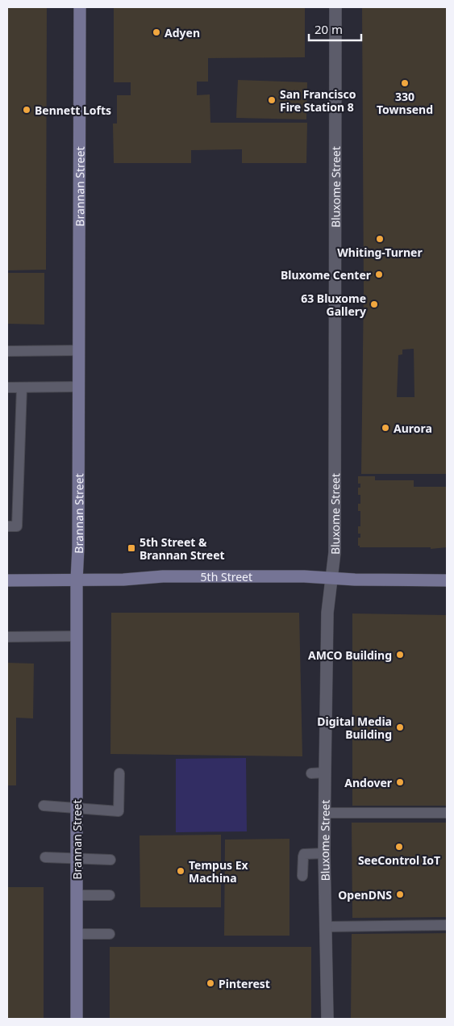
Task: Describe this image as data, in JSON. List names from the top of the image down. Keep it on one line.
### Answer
{"streets":{"main road":["Brannan Street","5th Street"],"street":["Bluxome Street"]},"crossings":[["Brannan Street","5th Street"],["Bluxome Street","5th Street"]],"places":{"other":["Adyen","330 Townsend","San Francisco Fire Station 8","Bennett Lofts","Whiting-Turner","Bluxome Center","63 Bluxome Gallery","Aurora","AMCO Building","Digital Media Building","Andover","SeeControl IoT","Tempus Ex Machina","OpenDNS","Pinterest"],"transit":["5th Street & Brannan Street"]},"scale_bar":"20 m"}
